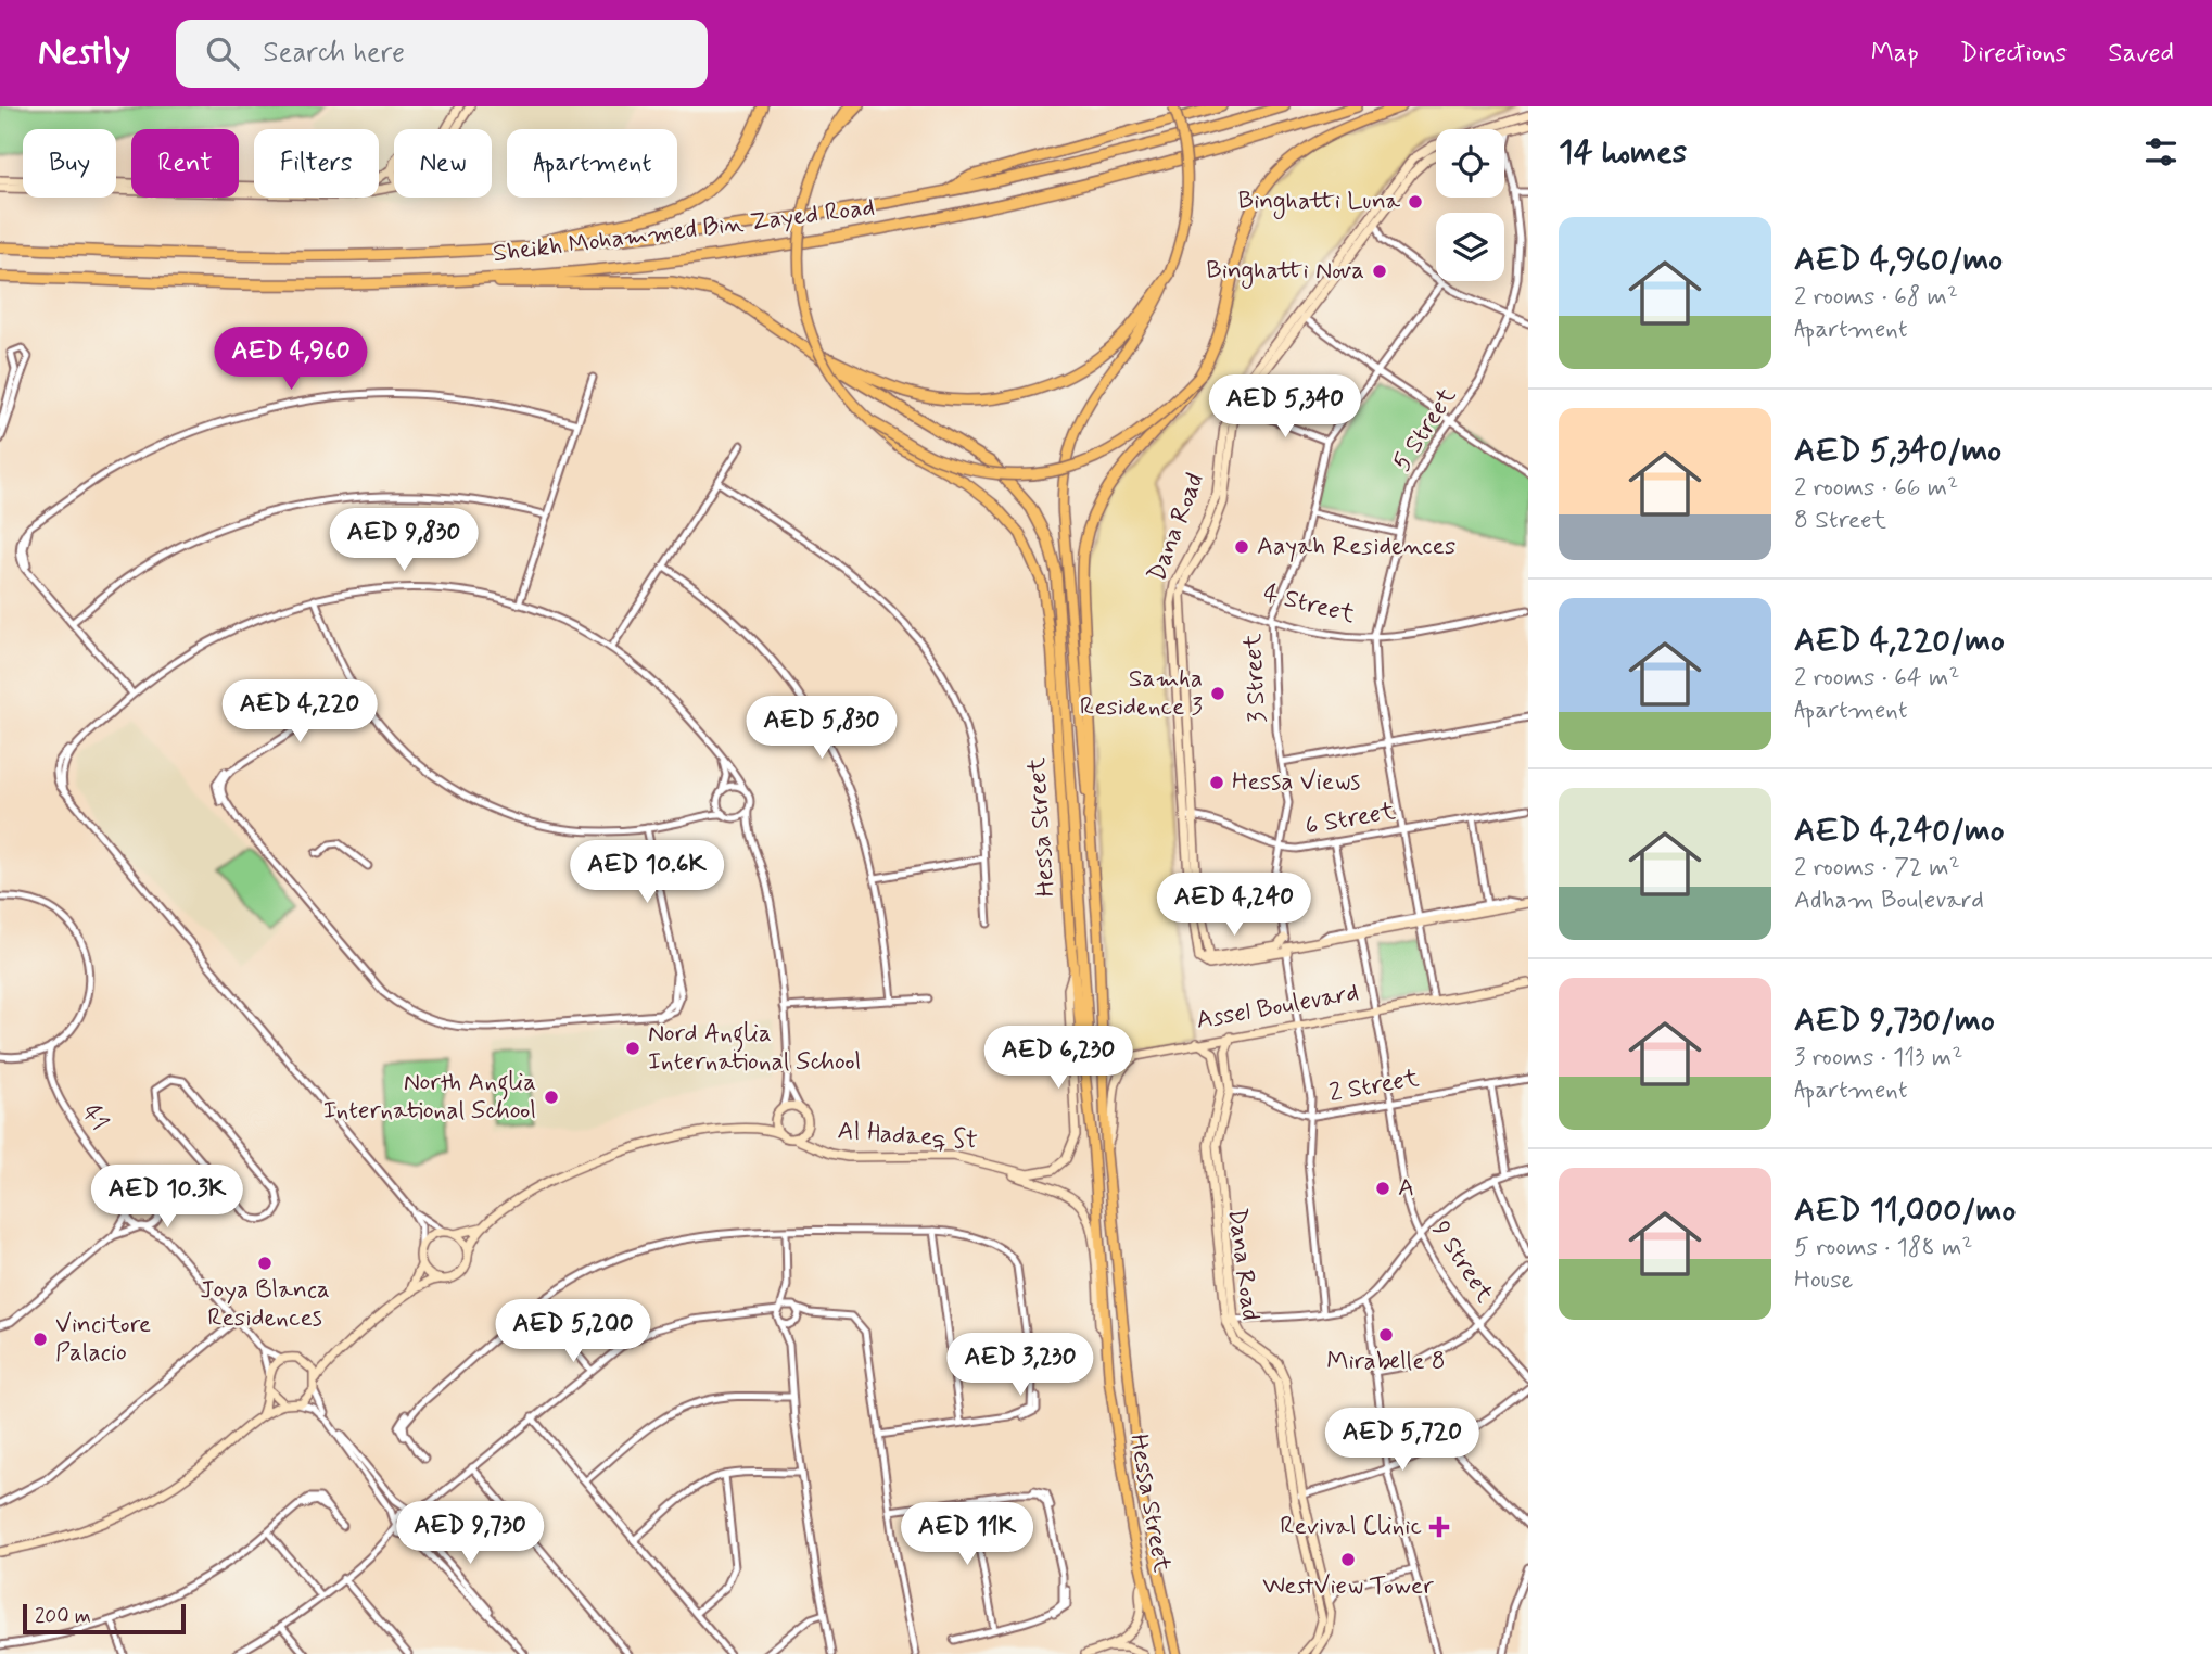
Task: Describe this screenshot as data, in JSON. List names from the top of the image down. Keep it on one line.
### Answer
{"streets":{"highway":["Sheikh Mohammed Bin Zayed Road"],"main road":["Hessa Street"],"street":["5 Street","Dana Road","4 Street","3 Street","6 Street","Assel Boulevard","2 Street","41","Al Hadaeq St","9 Street"]},"crossings":[["5 Street","4 Street"],["5 Street","6 Street"],["5 Street","Assel Boulevard"],["Dana Road","4 Street"],["Dana Road","6 Street"],["Dana Road","Assel Boulevard"],["Dana Road","2 Street"],["4 Street","3 Street"],["3 Street","6 Street"],["3 Street","Assel Boulevard"],["3 Street","2 Street"],["Hessa Street","Assel Boulevard"],["Hessa Street","Al Hadaeq St"],["2 Street","9 Street"]],"places":{"other":["Binghatti Luna","Binghatti Nova","Aayah Residences","Samha Residence 3","Hessa Views","Nord Anglia International School","North Anglia International School","A","Joya Blanca Residences","Mirabelle 8","Vincitore Palacio","WestView Tower"],"health":["Revival Clinic"]},"scale_bar":"200 m","page":{"header":"Nestly","search":"Search here","nav":["Map","Directions","Saved"],"heading":"14 homes","chip":["Buy","Rent","Filters","New","Apartment"],"list":[{"name":"AED 4,960/mo","note":"2 rooms · 68 m² · Apartment"},{"name":"AED 5,340/mo","note":"2 rooms · 66 m² · 8 Street"},{"name":"AED 4,220/mo","note":"2 rooms · 64 m² · Apartment"},{"name":"AED 4,240/mo","note":"2 rooms · 72 m² · Adham Boulevard"},{"name":"AED 9,730/mo","note":"3 rooms · 113 m² · Apartment"},{"name":"AED 11,000/mo","note":"5 rooms · 188 m² · House"}],"price":["AED 4,960","AED 5,340","AED 9,830","AED 4,220","AED 5,830","AED 10.6K","AED 4,240","AED 6,230","AED 10.3K","AED 5,200","AED 3,230","AED 5,720","AED 9,730","AED 11K"],"scale":"200 m"}}
